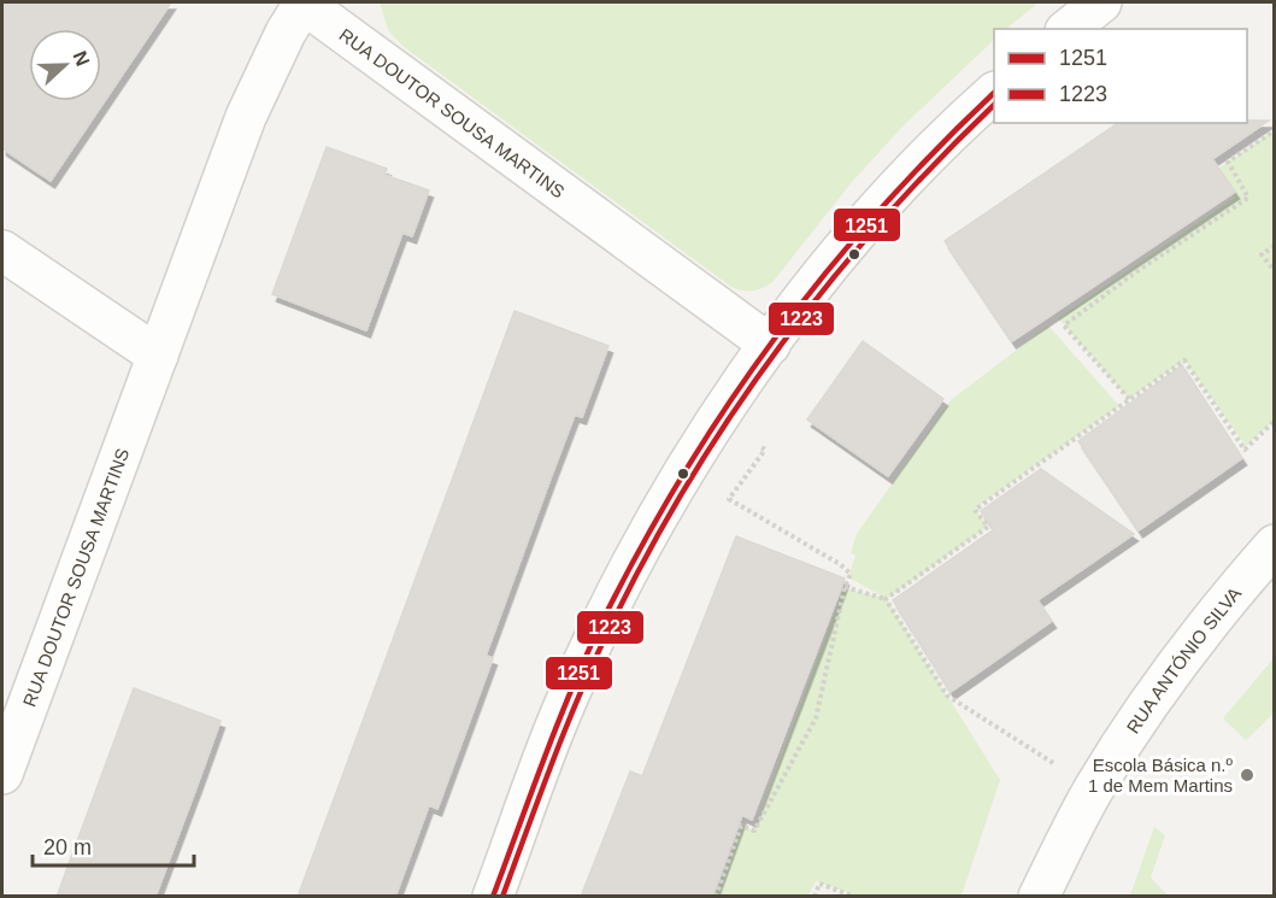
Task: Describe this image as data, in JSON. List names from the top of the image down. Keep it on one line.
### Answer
{"streets":{"street":["RUA DOUTOR SOUSA MARTINS","RUA ANTÓNIO SILVA"]},"places":["Escola Básica n.º 1 de Mem Martins"],"lines":["transit line 1251","transit line 1223"],"legend":["1251","1223"],"scale_bar":"20 m","north":"right"}
